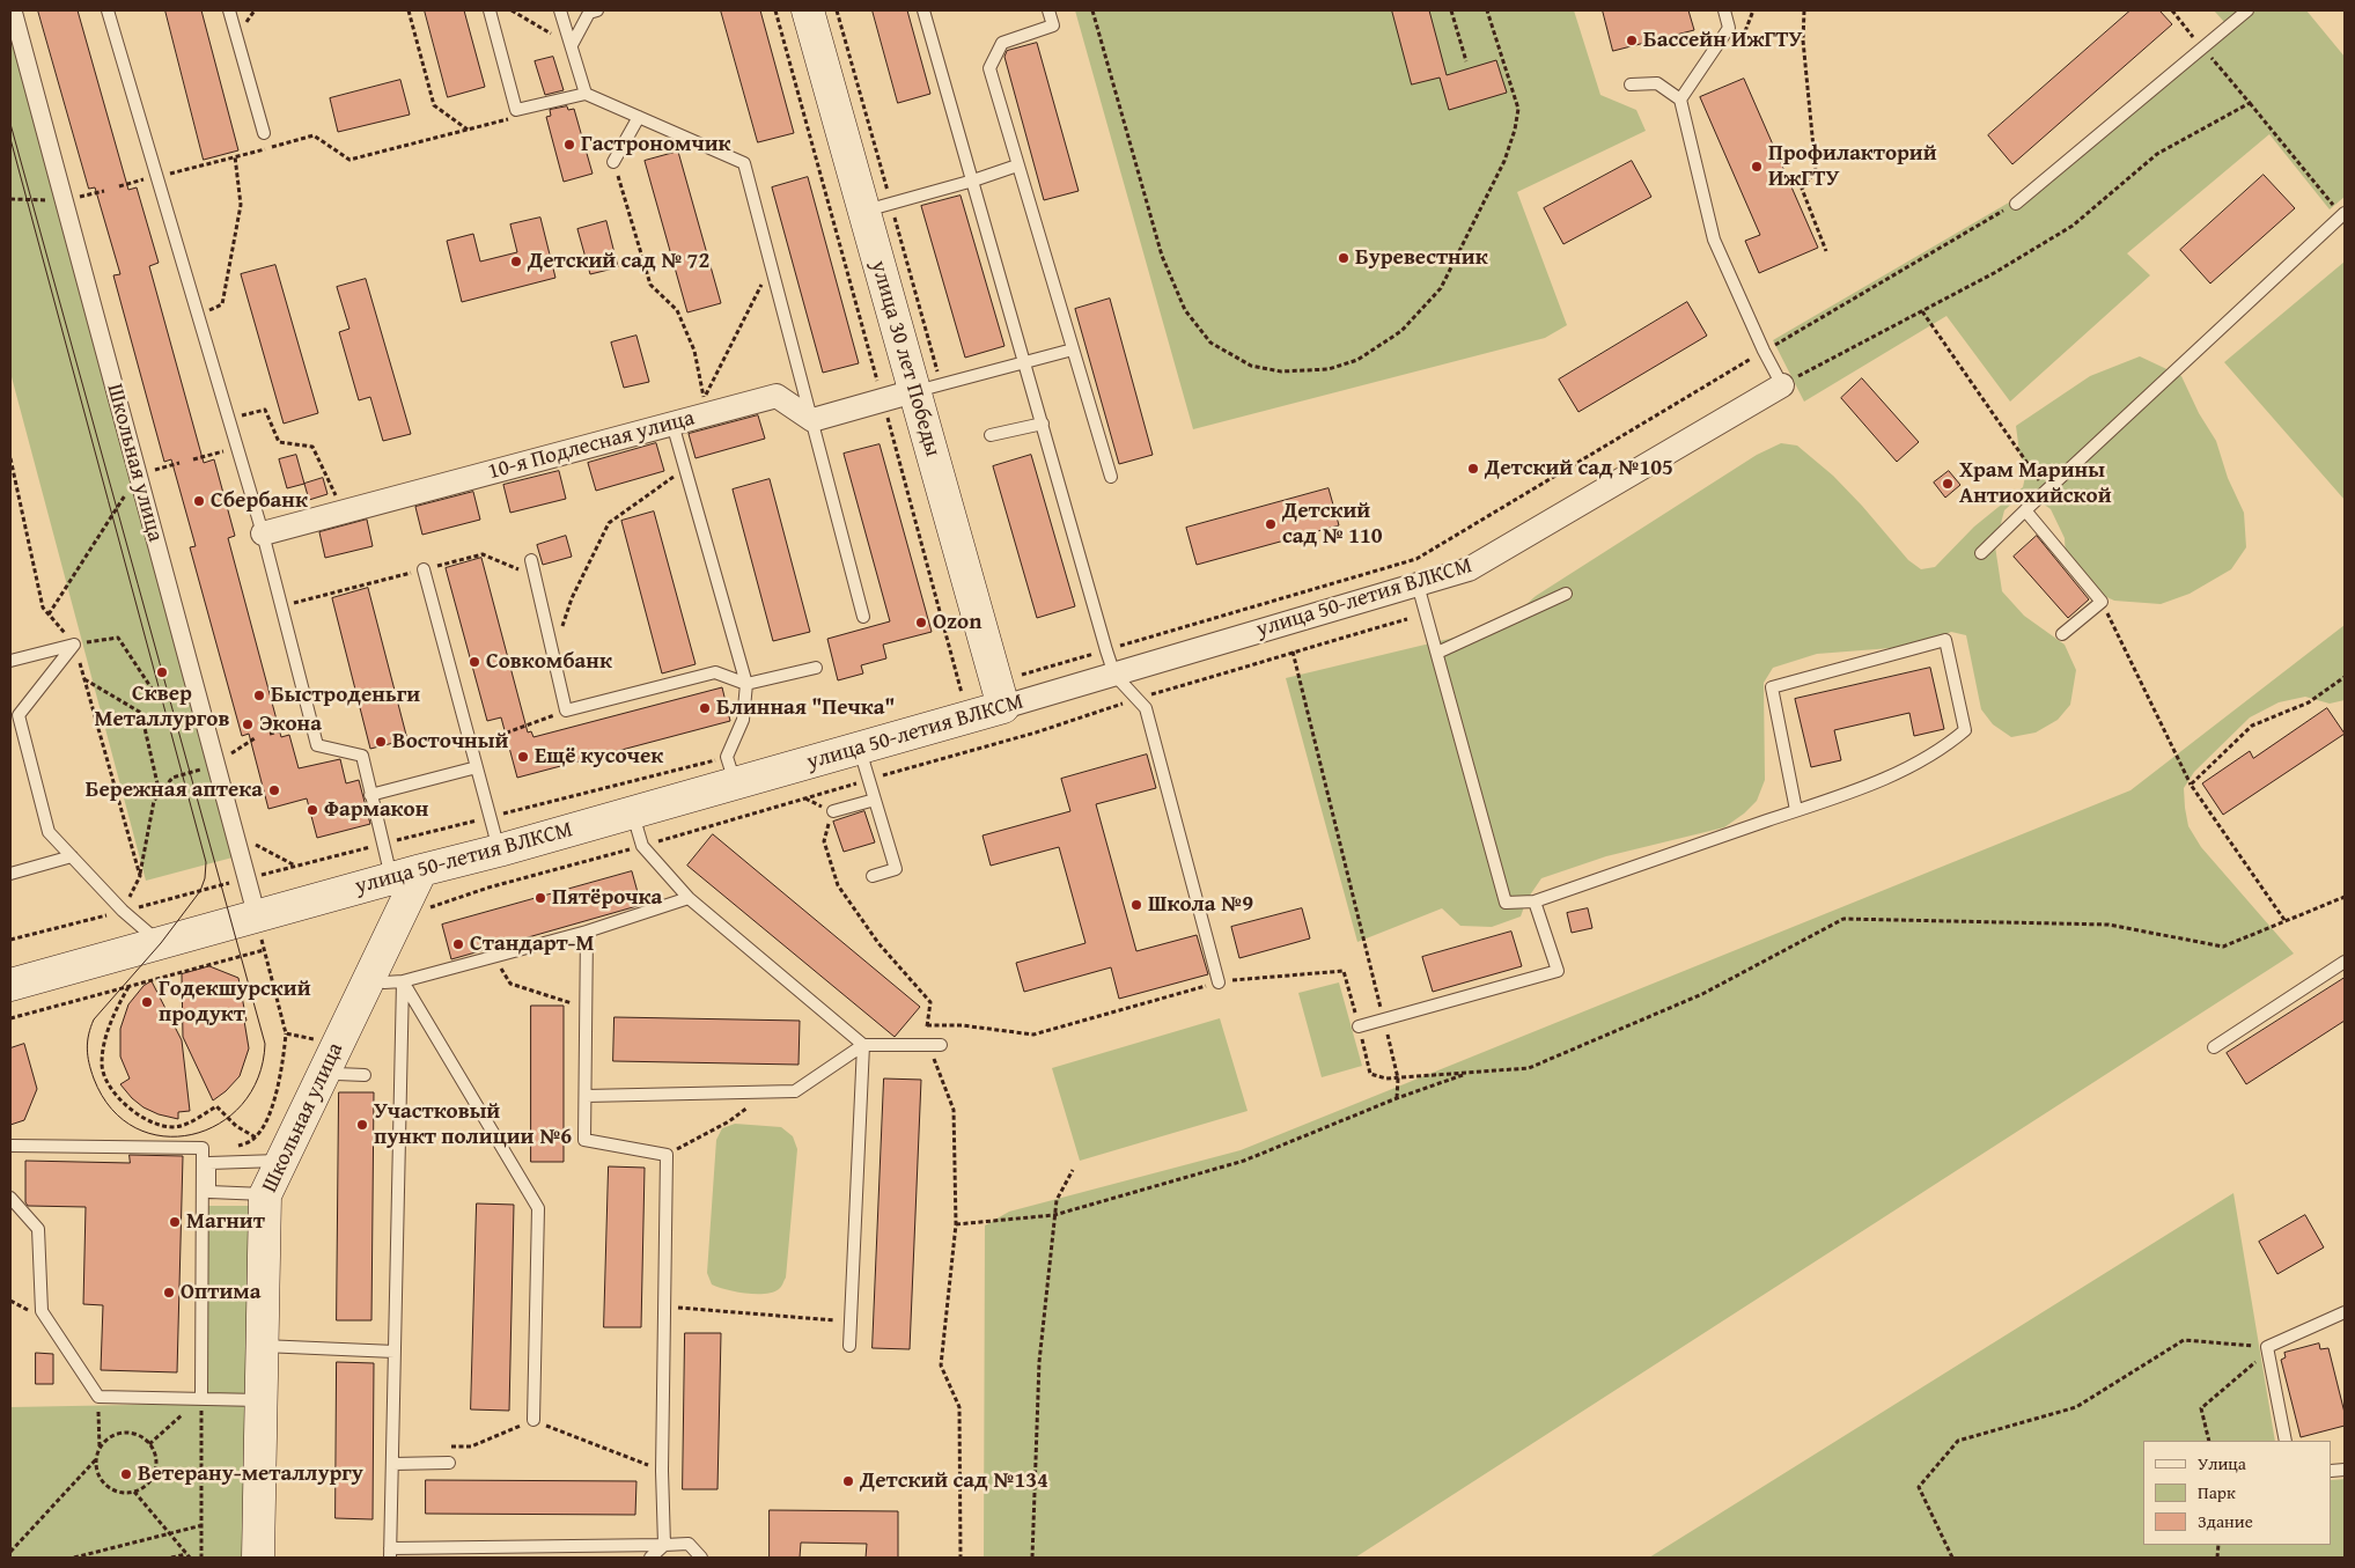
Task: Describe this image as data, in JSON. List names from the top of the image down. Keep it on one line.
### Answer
{"streets":{"main road":["улица 30 лет Победы","Школьная улица","улица 50-летия ВЛКСМ"],"street":["10-я Подлесная улица"]},"crossings":[["улица 30 лет Победы","улица 50-летия ВЛКСМ"],["Школьная улица","улица 50-летия ВЛКСМ"]],"places":["Бассейн ИжГТУ","Гастрономчик","Профилакторий ИжГТУ","Буревестник","Детский сад № 72","Детский сад №105","Храм Марины Антиохийской","Сбербанк","Детский сад № 110","Ozon","Совкомбанк","Сквер Металлургов","Быстроденьги","Блинная \"Печка\"","Экона","Восточный","Ещё кусочек","Бережная аптека","Фармакон","Пятёрочка","Школа №9","Стандарт-М","Годекшурский продукт","Участковый пункт полиции №6","Магнит","Оптима","Ветерану-металлургу","Детский сад №134"],"legend":["Улица","Парк","Здание"]}
